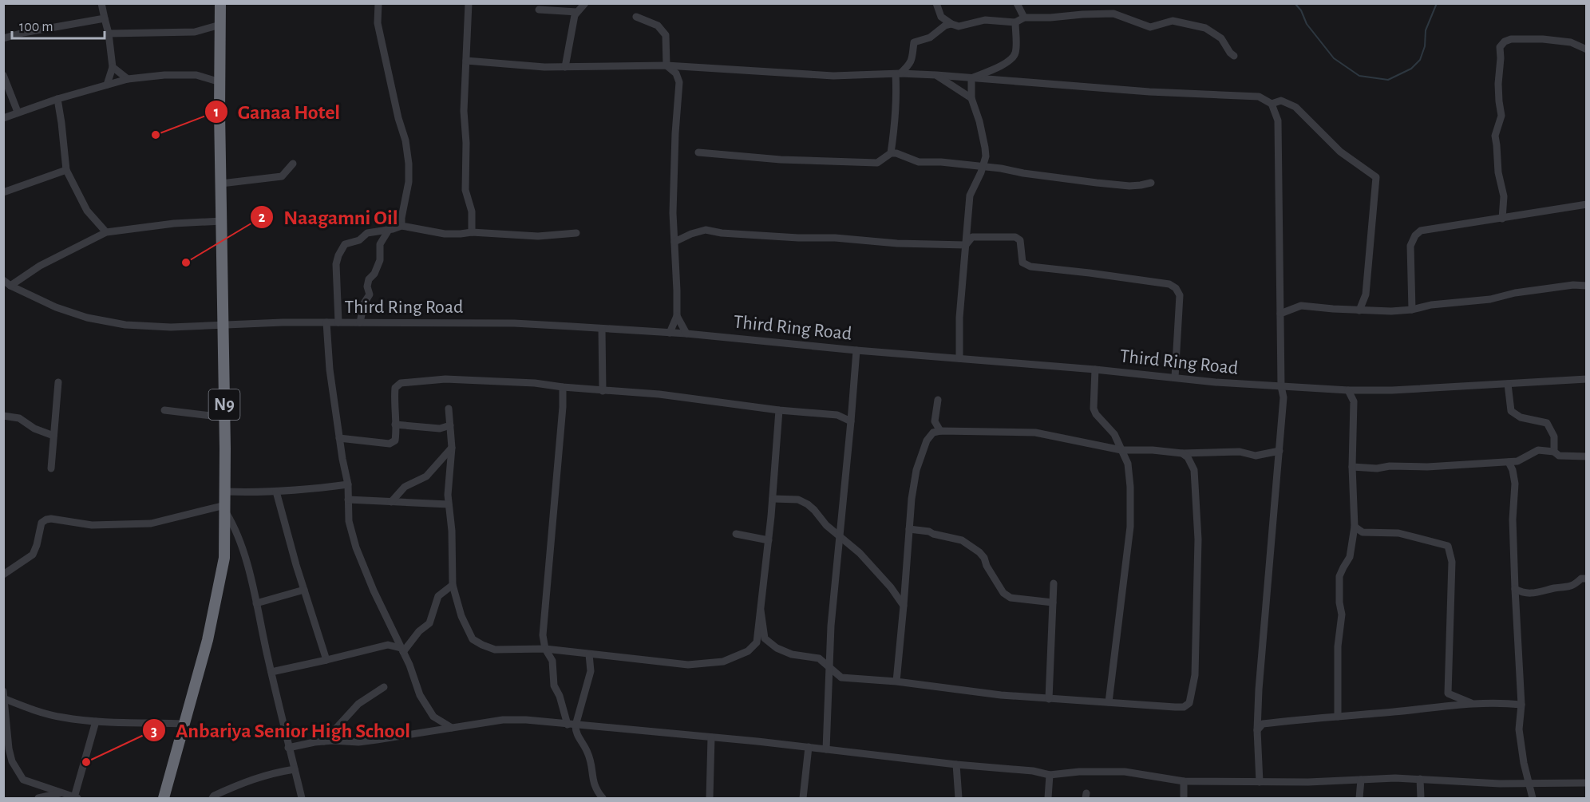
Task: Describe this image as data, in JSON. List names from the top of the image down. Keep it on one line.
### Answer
{"streets":{"highway":["N9"],"street":["Third Ring Road"]},"crossings":[["Third Ring Road","N9"]],"places":["Ganaa Hotel","Naagamni Oil","Anbariya Senior High School"],"scale_bar":"100 m"}
